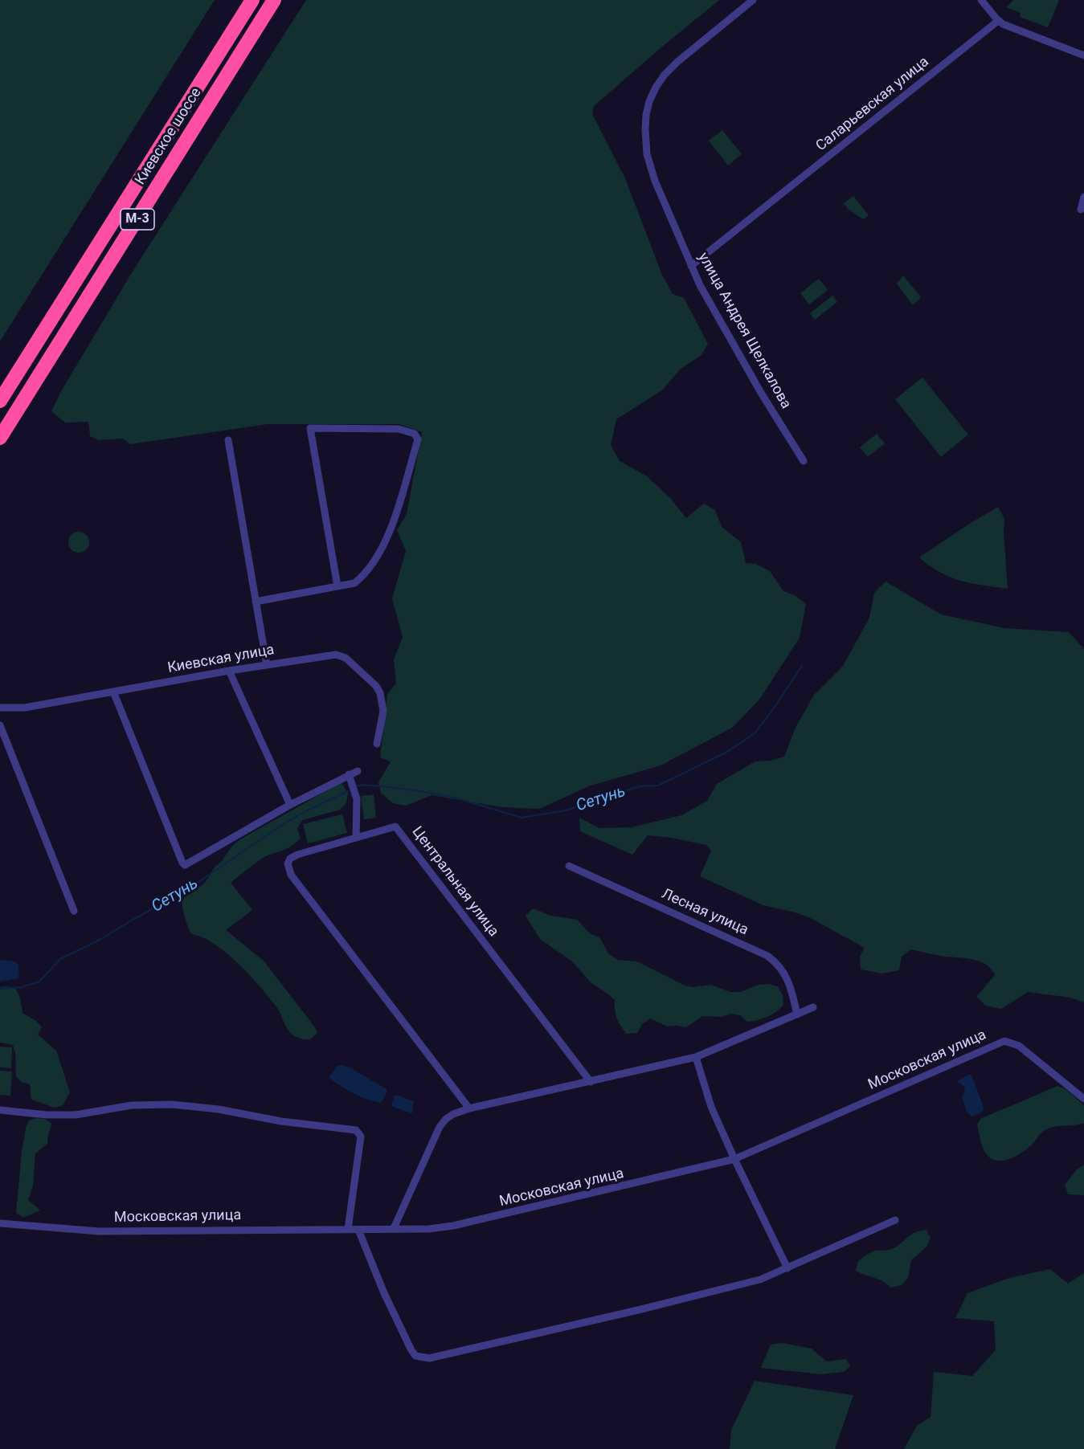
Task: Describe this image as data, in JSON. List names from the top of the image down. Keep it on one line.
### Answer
{"streets":{"highway":["Киевское шоссе","М-3"],"street":["Саларьевская улица","улица Андрея Щелкалова","Киевская улица","Центральная улица","Лесная улица","Московская улица"]},"crossings":[["Саларьевская улица","улица Андрея Щелкалова"]],"water":["Сетунь"]}
